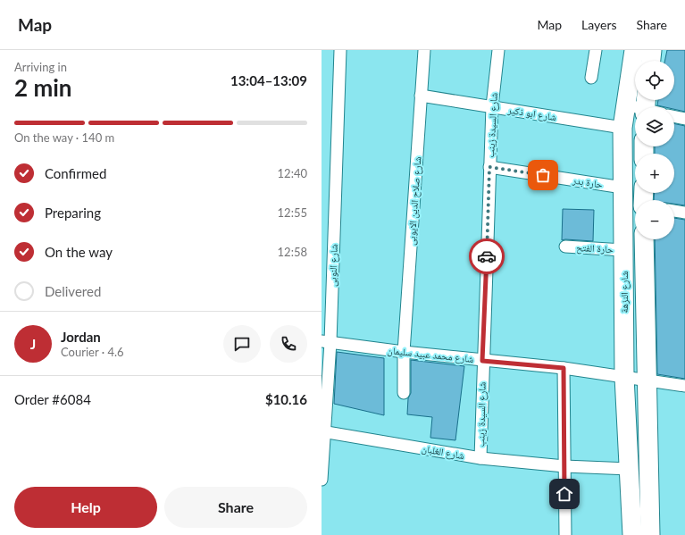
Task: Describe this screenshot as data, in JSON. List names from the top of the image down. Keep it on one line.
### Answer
{"streets":{"main road":["شارع النزهة"],"street":["شارع ابو ذكير","شارع السيدة زينب","حارة بدر","شارع صلاح الدين الايوبى","حارة الفتح","شارع النوبى","شارع محمد عبيد سليمان","شارع الغلبان"]},"crossings":[["شارع ابو ذكير","شارع السيدة زينب"],["شارع ابو ذكير","شارع صلاح الدين الايوبى"],["شارع ابو ذكير","شارع النزهة"],["شارع السيدة زينب","حارة بدر"],["شارع السيدة زينب","شارع محمد عبيد سليمان"],["شارع السيدة زينب","شارع الغلبان"],["حارة بدر","شارع النزهة"],["شارع صلاح الدين الايوبى","شارع محمد عبيد سليمان"],["حارة الفتح","شارع النزهة"],["شارع النوبى","شارع محمد عبيد سليمان"],["شارع النوبى","شارع الغلبان"],["شارع النزهة","شارع محمد عبيد سليمان"],["شارع النزهة","شارع الغلبان"]],"page":{"header":"Map","nav":["Map","Layers","Share"],"heading":["2 min","Arriving in","13:04–13:09"],"panel":["Jordan","Courier · 4.6","Order #6084","$10.16"],"map_buttons":["+","−"],"bar":"On the way · 140 m","list":[["Confirmed","12:40"],["Preparing","12:55"],["On the way","12:58"],"Delivered"],"round":"J","buttons":["Help","Share"]}}
